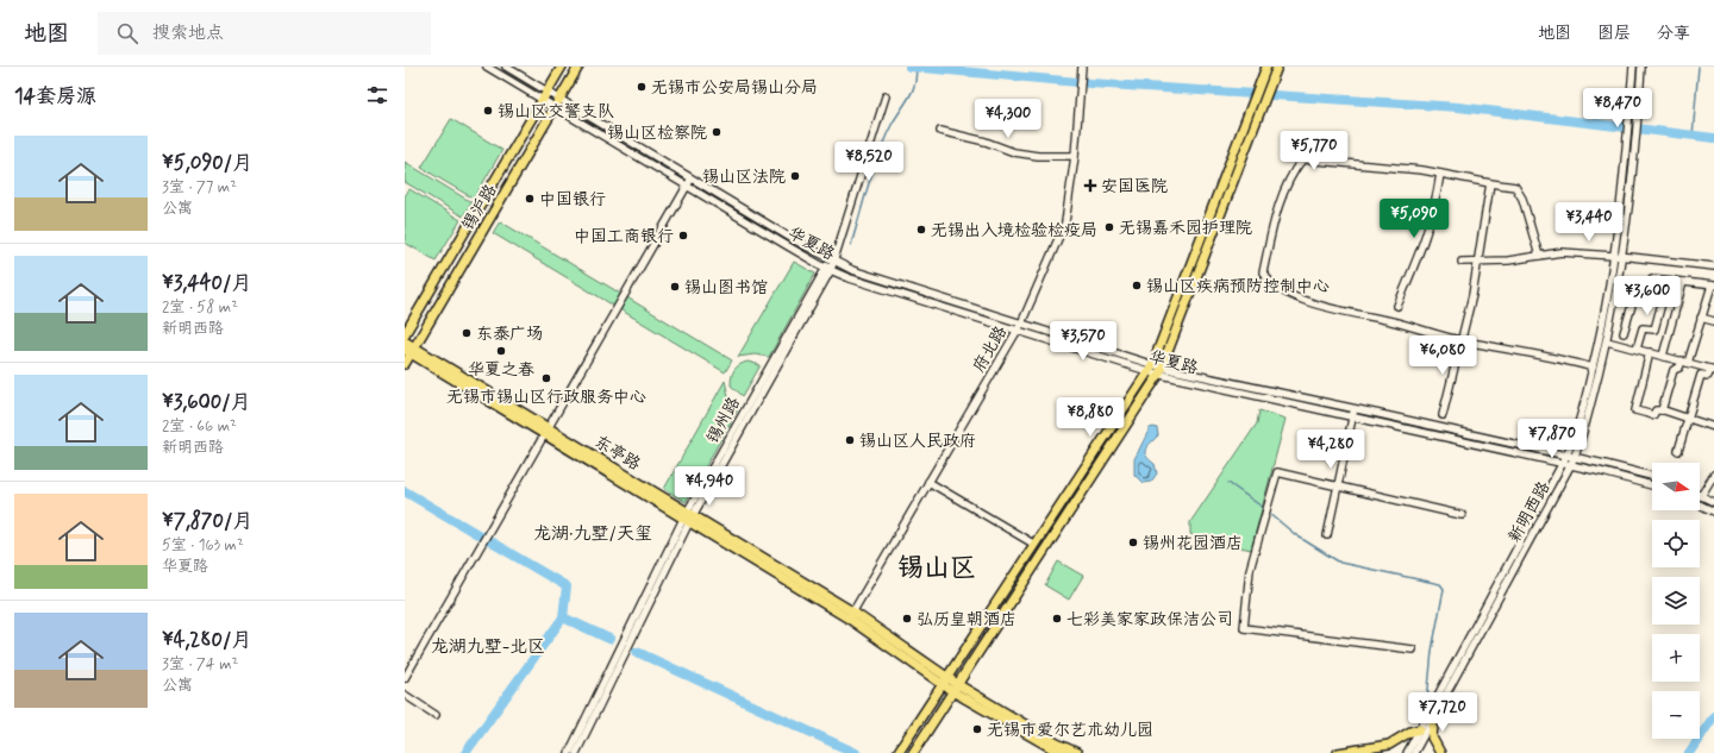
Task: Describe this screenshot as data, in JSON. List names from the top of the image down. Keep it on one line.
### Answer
{"streets":{"main road":["锡沪路","东亭路"],"street":["华夏路","府北路","锡州路","新明西路"]},"crossings":[["锡沪路","华夏路"],["锡沪路","东亭路"],["华夏路","府北路"],["华夏路","锡州路"],["华夏路","新明西路"],["府北路","东亭路"],["锡州路","东亭路"]],"districts":["龙湖·九墅/天玺","锡山区","龙湖九墅-北区"],"places":{"other":["无锡市公安局锡山分局","锡山区交警支队","锡山区检察院","锡山区法院","中国银行","无锡嘉禾园护理院","无锡出入境检验检疫局","中国工商银行","锡山区疾病预防控制中心","锡山图书馆","东泰广场","华夏之春","无锡市锡山区行政服务中心","锡山区人民政府","锡州花园酒店","弘历皇朝酒店","七彩美家家政保洁公司","无锡市爱尔艺术幼儿园"],"health":["安国医院"]},"north":"right","page":{"header":"地图","search":"搜索地点","nav":["地图","图层","分享"],"heading":"14套房源","price":["¥8,470","¥4,300","¥5,770","¥8,520","¥5,090","¥3,440","¥3,600","¥3,570","¥6,080","¥8,880","¥7,870","¥4,280","¥4,940","¥7,720"],"list":[{"name":"¥5,090/月","note":"3室 · 77 m² · 公寓"},{"name":"¥3,440/月","note":"2室 · 58 m² · 新明西路"},{"name":"¥3,600/月","note":"2室 · 66 m² · 新明西路"},{"name":"¥7,870/月","note":"5室 · 163 m² · 华夏路"},{"name":"¥4,280/月","note":"3室 · 74 m² · 公寓"}],"map_buttons":["+","−"]}}
